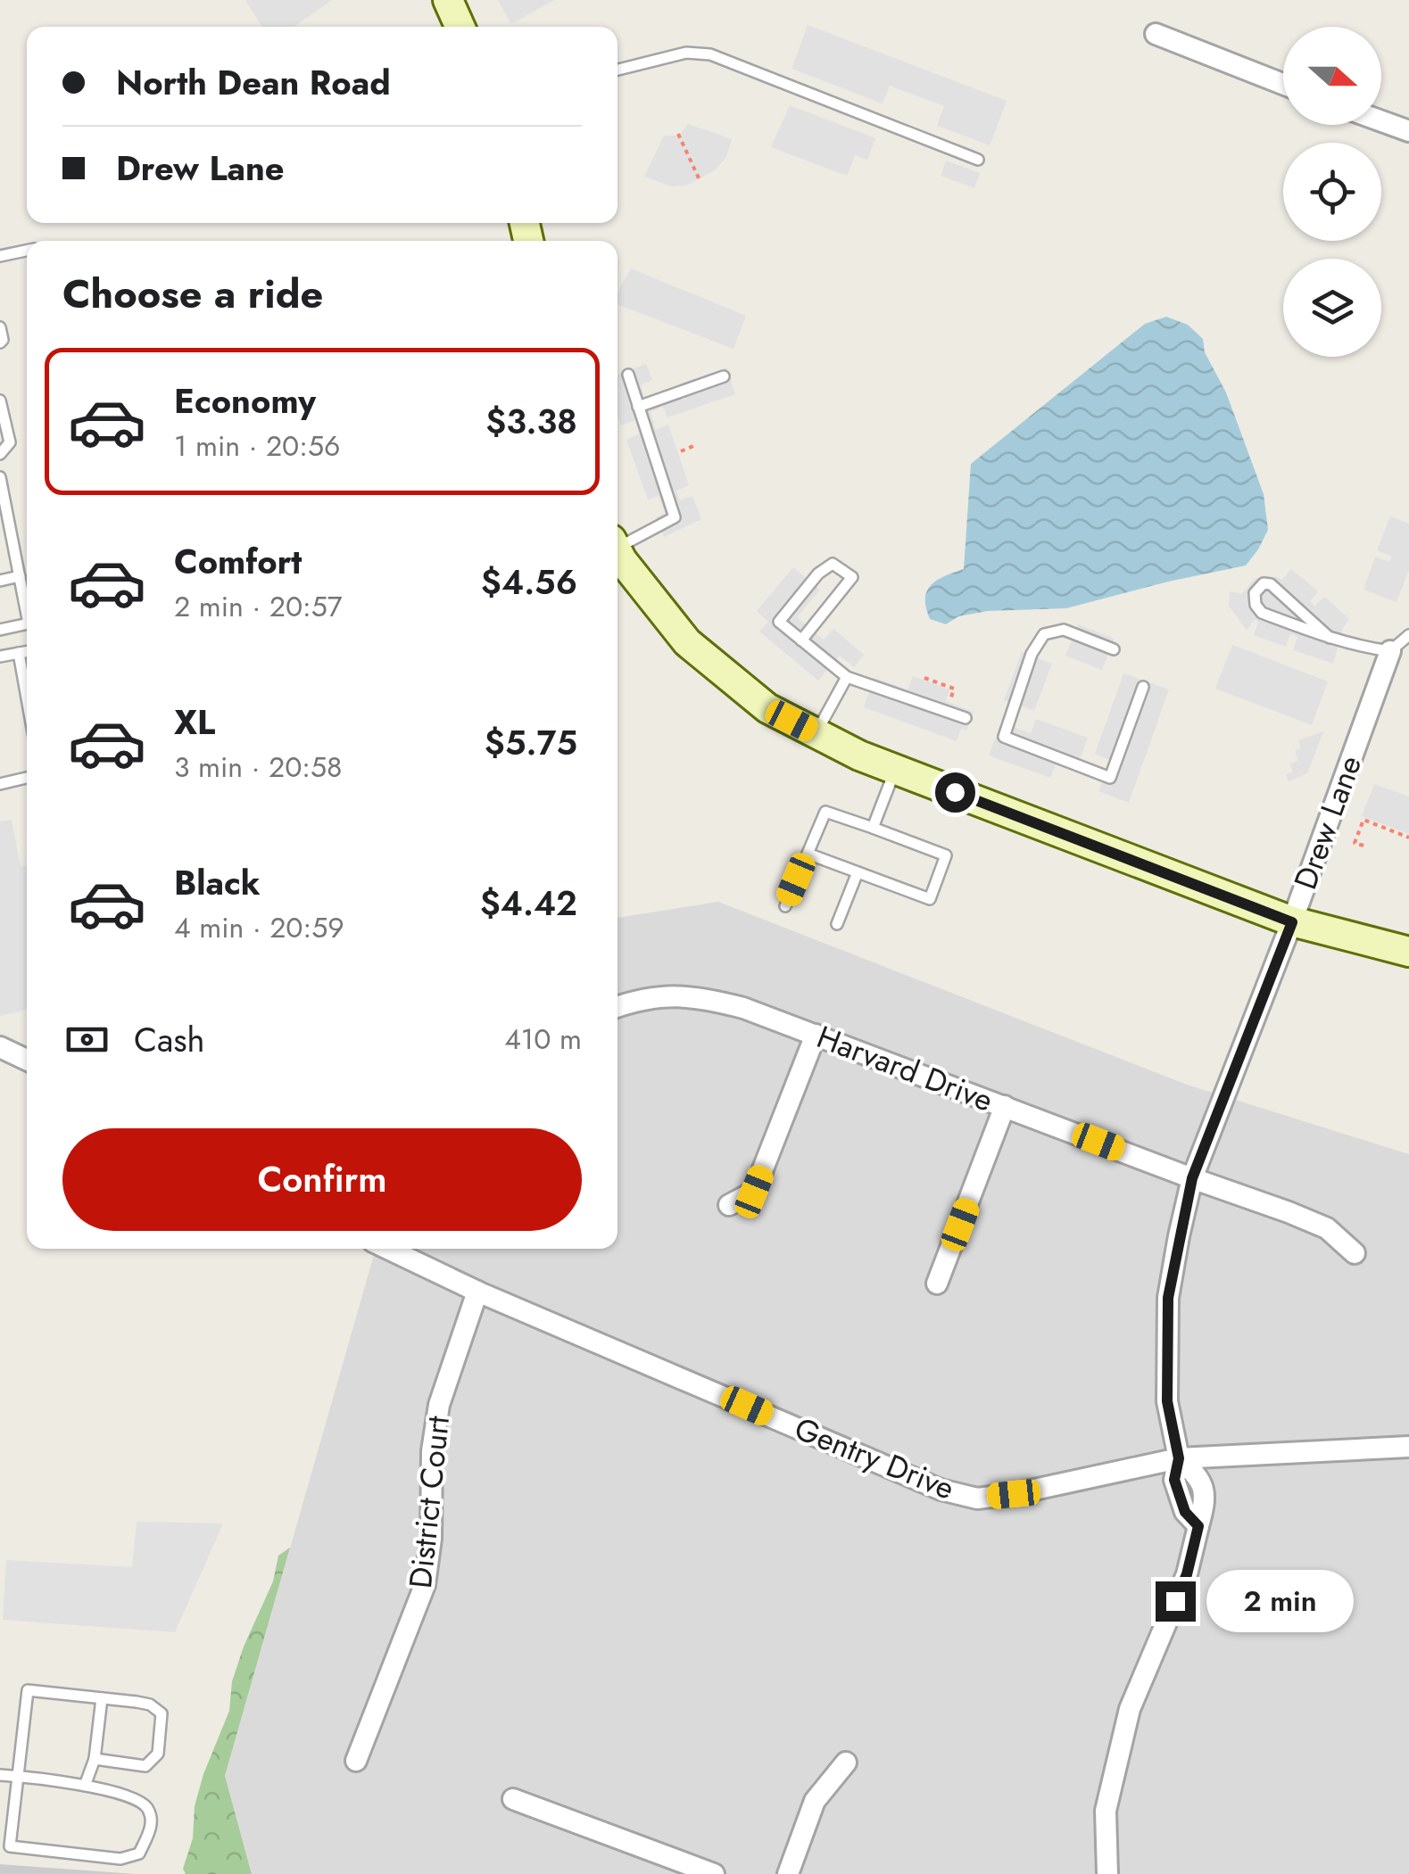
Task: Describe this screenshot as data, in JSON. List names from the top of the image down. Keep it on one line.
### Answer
{"streets":{"street":["Drew Lane","Harvard Drive","Gentry Drive","District Court"]},"crossings":[["Drew Lane","Harvard Drive"],["Drew Lane","Gentry Drive"],["Gentry Drive","District Court"]],"north":"right","page":{"banner":["North Dean Road","Drew Lane"],"heading":"Choose a ride","list":[{"name":"Economy","note":"1 min · 20:56","value":"$3.38"},{"name":"Comfort","note":"2 min · 20:57","value":"$4.56"},{"name":"XL","note":"3 min · 20:58","value":"$5.75"},{"name":"Black","note":"4 min · 20:59","value":"$4.42"}],"pay":["Cash","410 m"],"buttons":"Confirm","bubble":"2 min"}}
